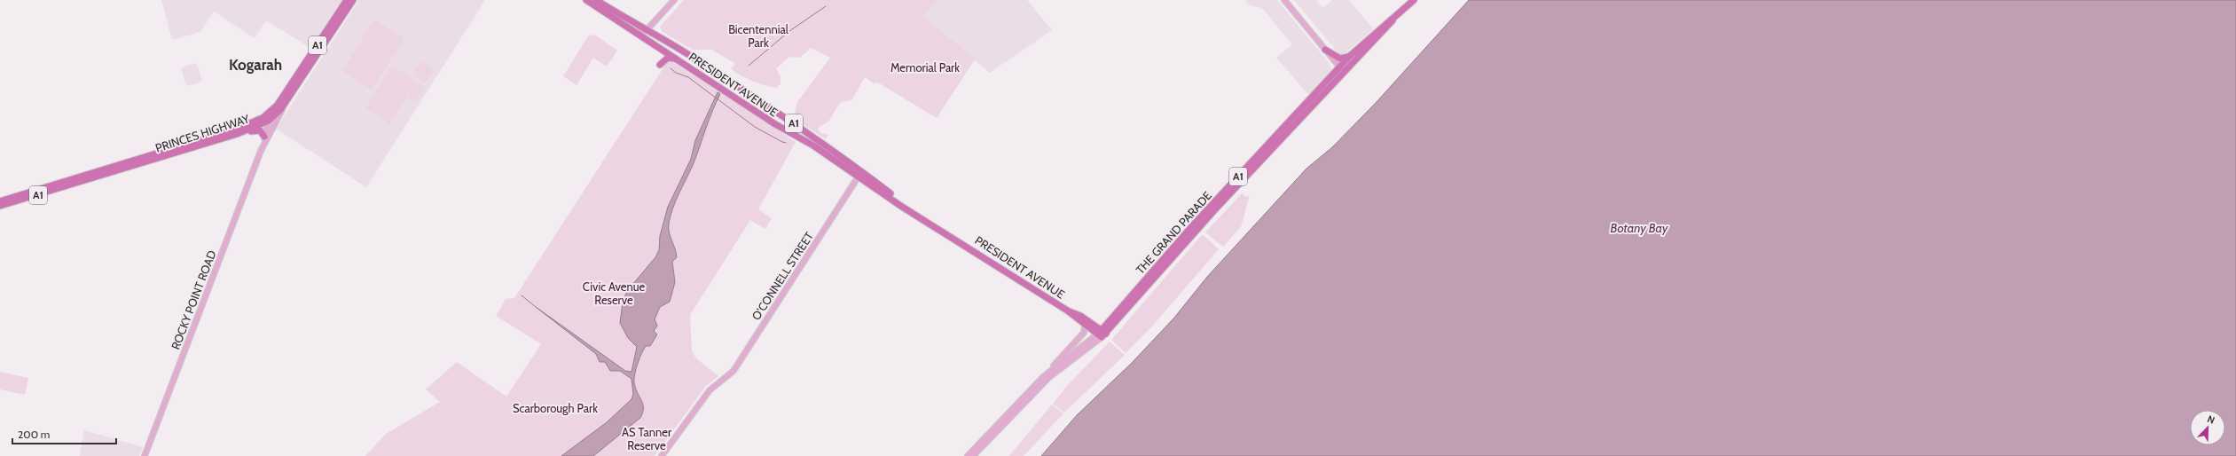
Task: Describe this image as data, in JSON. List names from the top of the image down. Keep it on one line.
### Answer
{"streets":{"highway":["A1","PRESIDENT AVENUE","PRINCES HIGHWAY","THE GRAND PARADE"],"main road":["O'CONNELL STREET","ROCKY POINT ROAD"]},"crossings":[["PRESIDENT AVENUE","THE GRAND PARADE"],["PRESIDENT AVENUE","O'CONNELL STREET"],["PRINCES HIGHWAY","ROCKY POINT ROAD"]],"districts":["Kogarah"],"water":["Botany Bay"],"parks":["Bicentennial Park","Memorial Park","Civic Avenue Reserve","Scarborough Park","AS Tanner Reserve"],"scale_bar":"200 m","north":"top right"}
